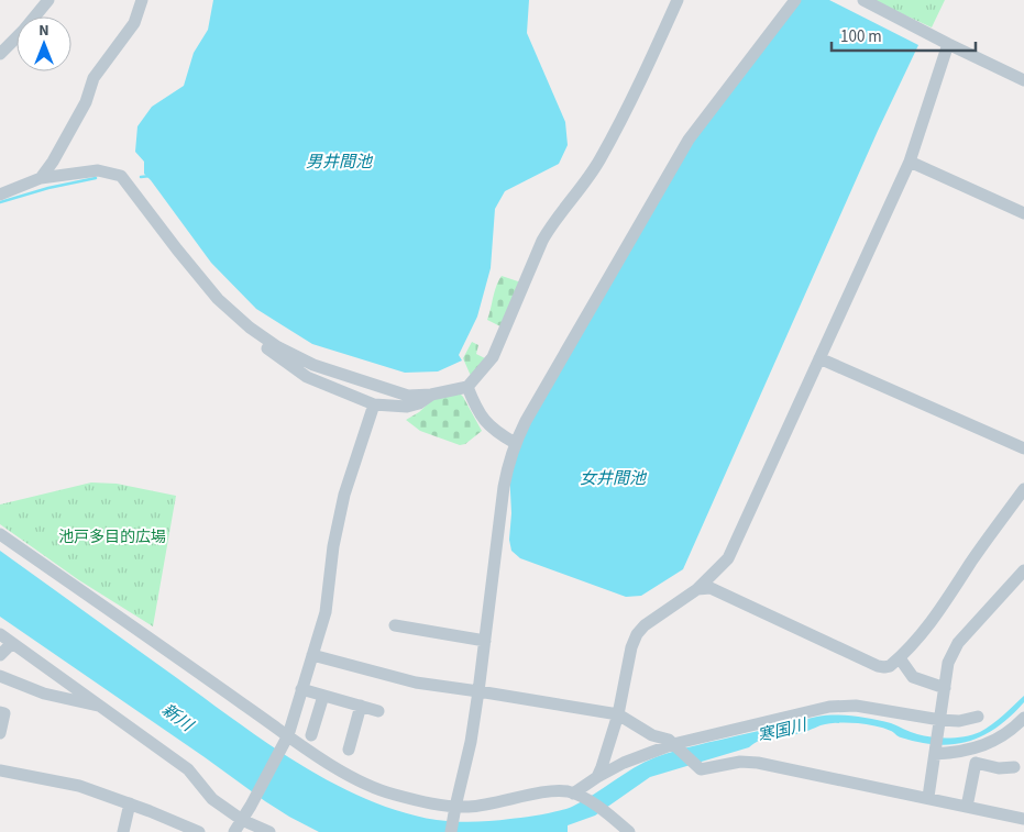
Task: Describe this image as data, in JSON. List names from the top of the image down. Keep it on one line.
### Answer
{"water":["男井間池","女井間池","新川","寒国川"],"parks":["池戸多目的広場"],"scale_bar":"100 m","north":"top"}
